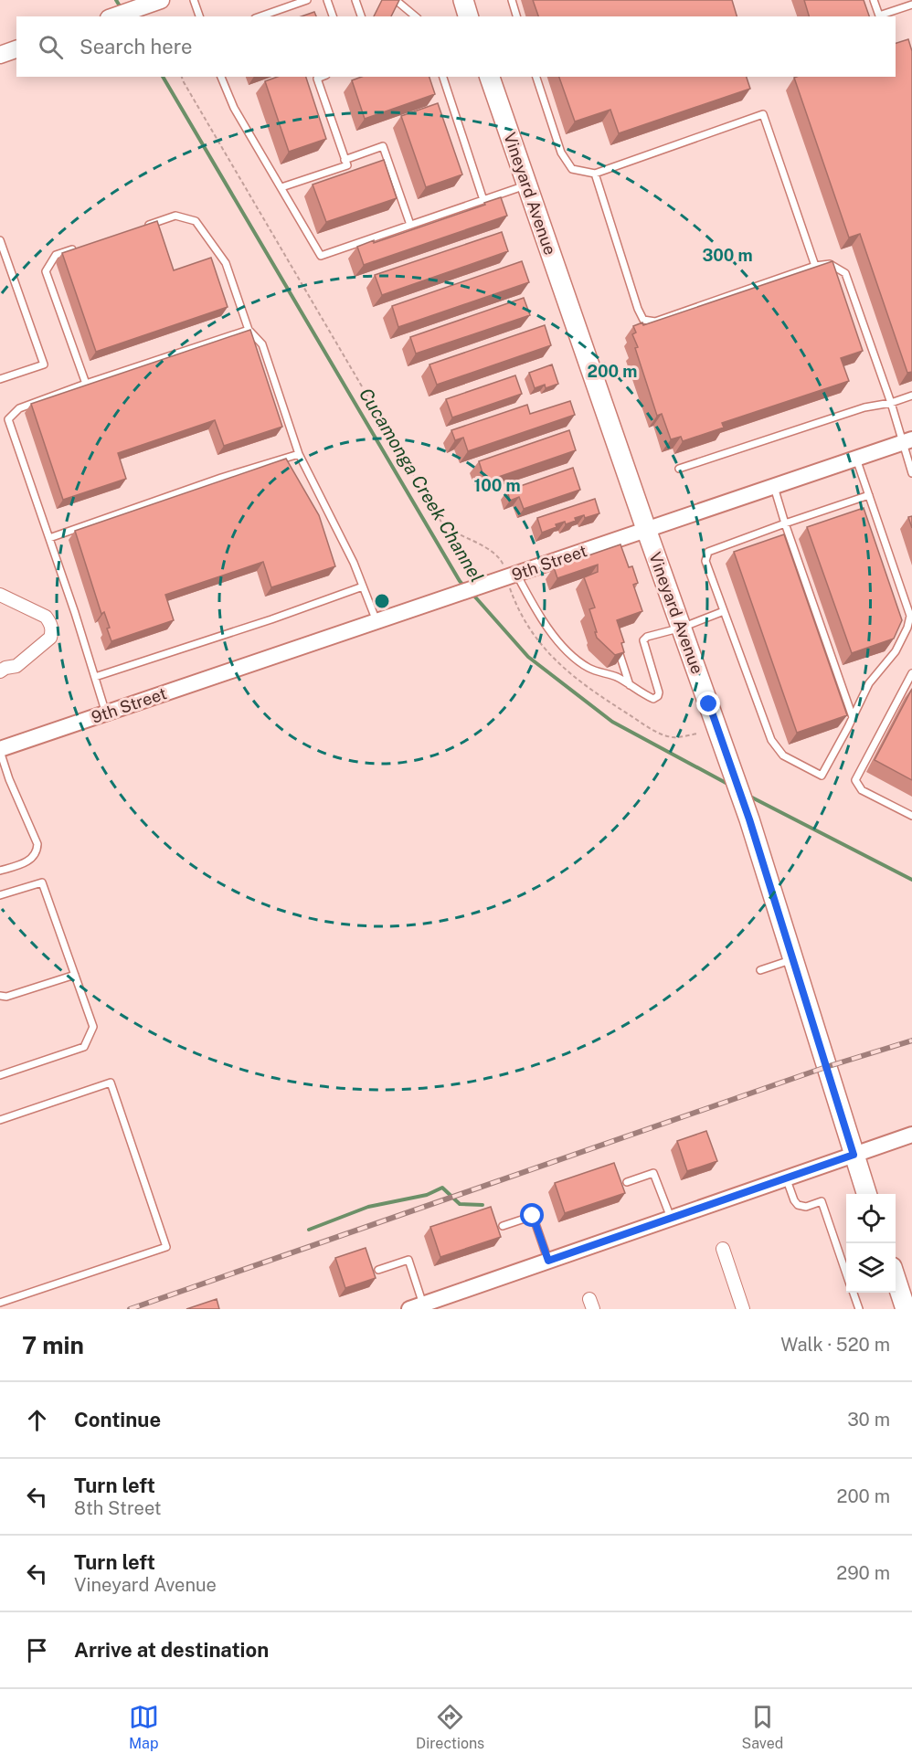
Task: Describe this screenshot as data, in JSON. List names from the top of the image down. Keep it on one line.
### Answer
{"streets":{"main road":["Vineyard Avenue"],"street":["9th Street"]},"crossings":[["Vineyard Avenue","9th Street"]],"water":["Cucamonga Creek Channel"],"page":{"search":"Search here","heading":["7 min","Walk · 520 m"],"list":[["Continue","30 m"],["Turn left","8th Street","200 m"],["Turn left","Vineyard Avenue","290 m"],"Arrive at destination"],"nav":["Map","Directions","Saved"]},"rings":["300 m","200 m","100 m"]}
